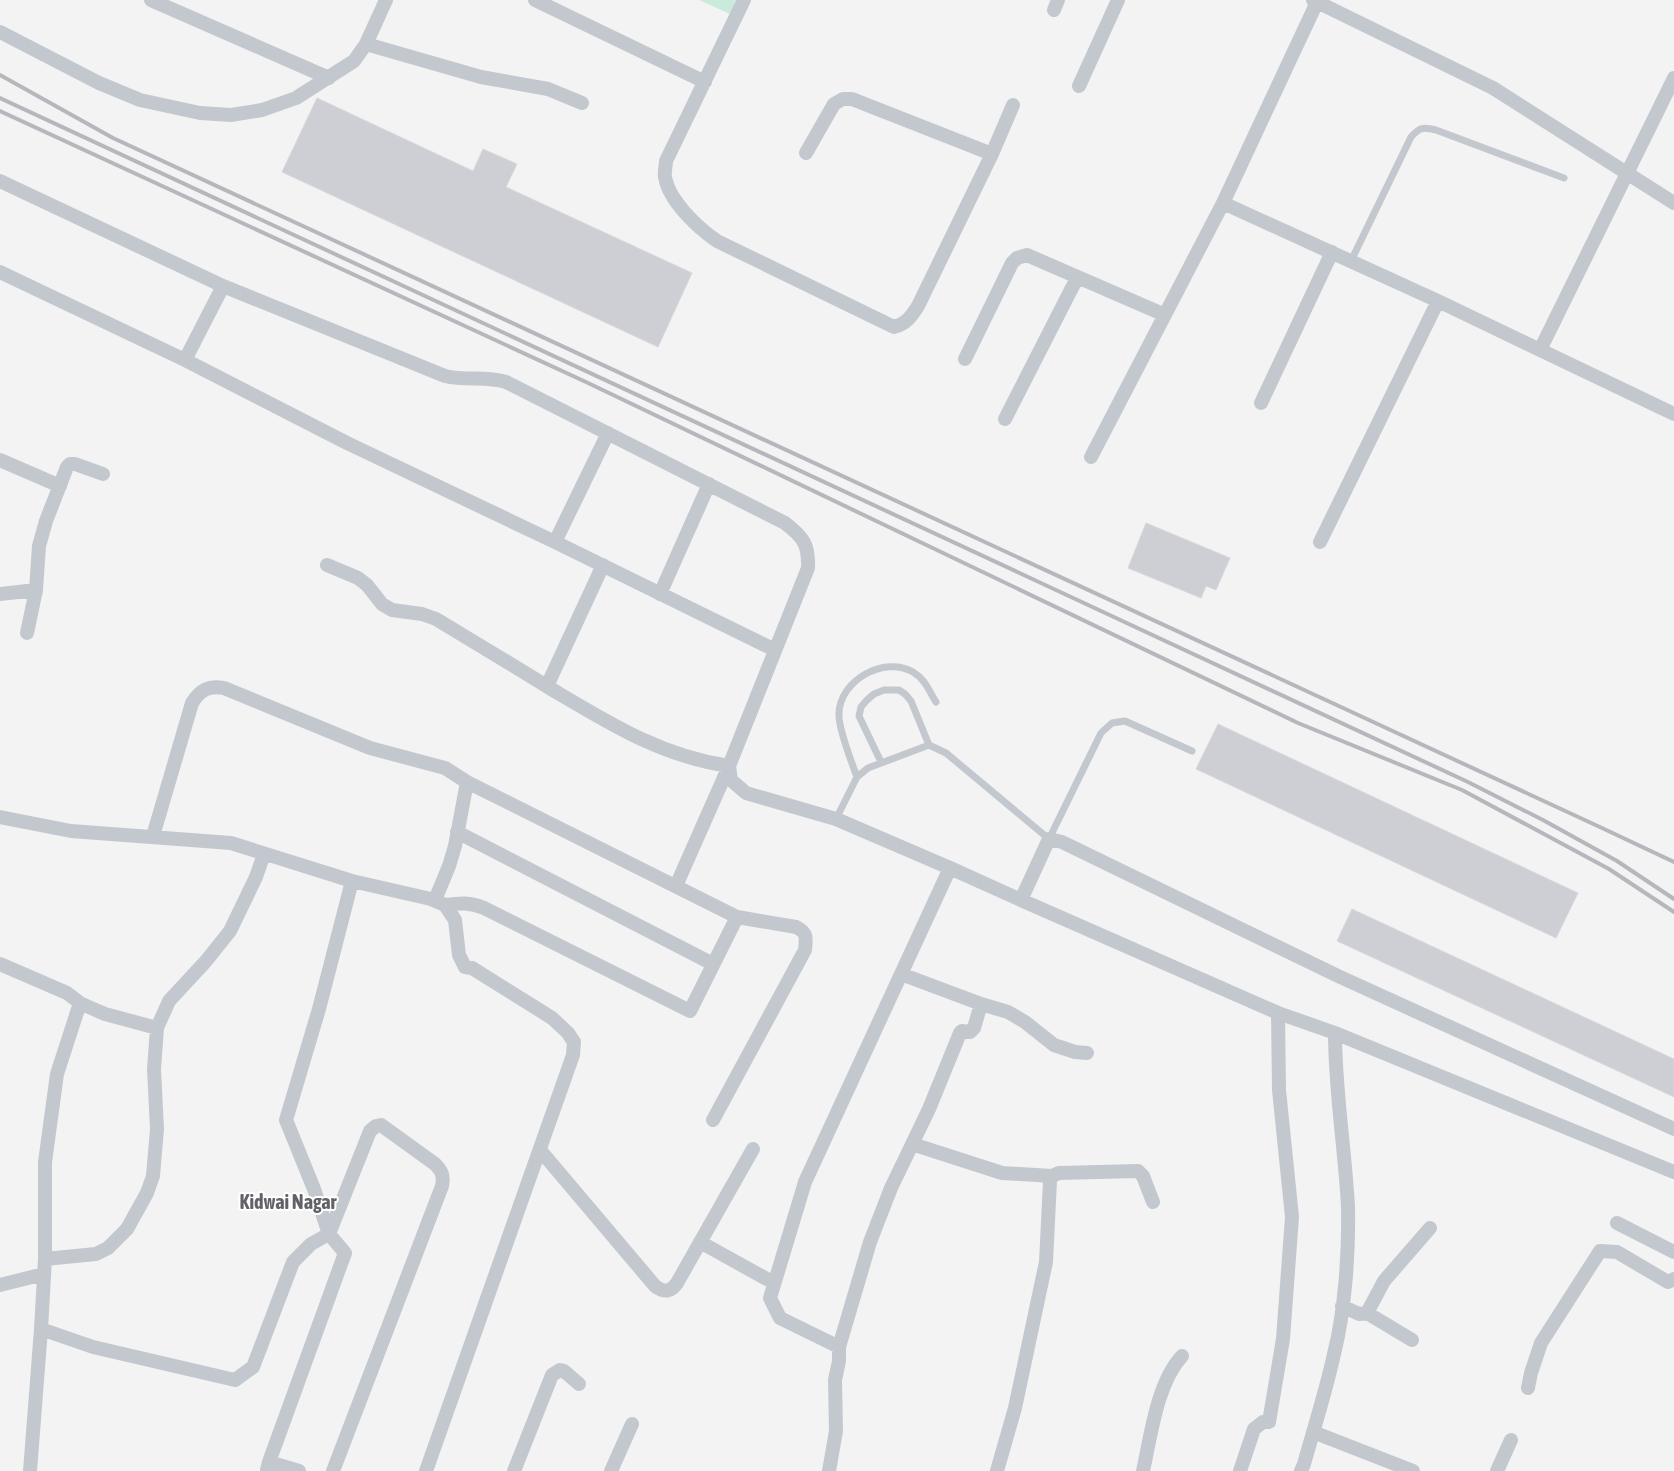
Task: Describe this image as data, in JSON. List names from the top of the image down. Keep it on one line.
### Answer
{"districts":["Kidwai Nagar"]}
